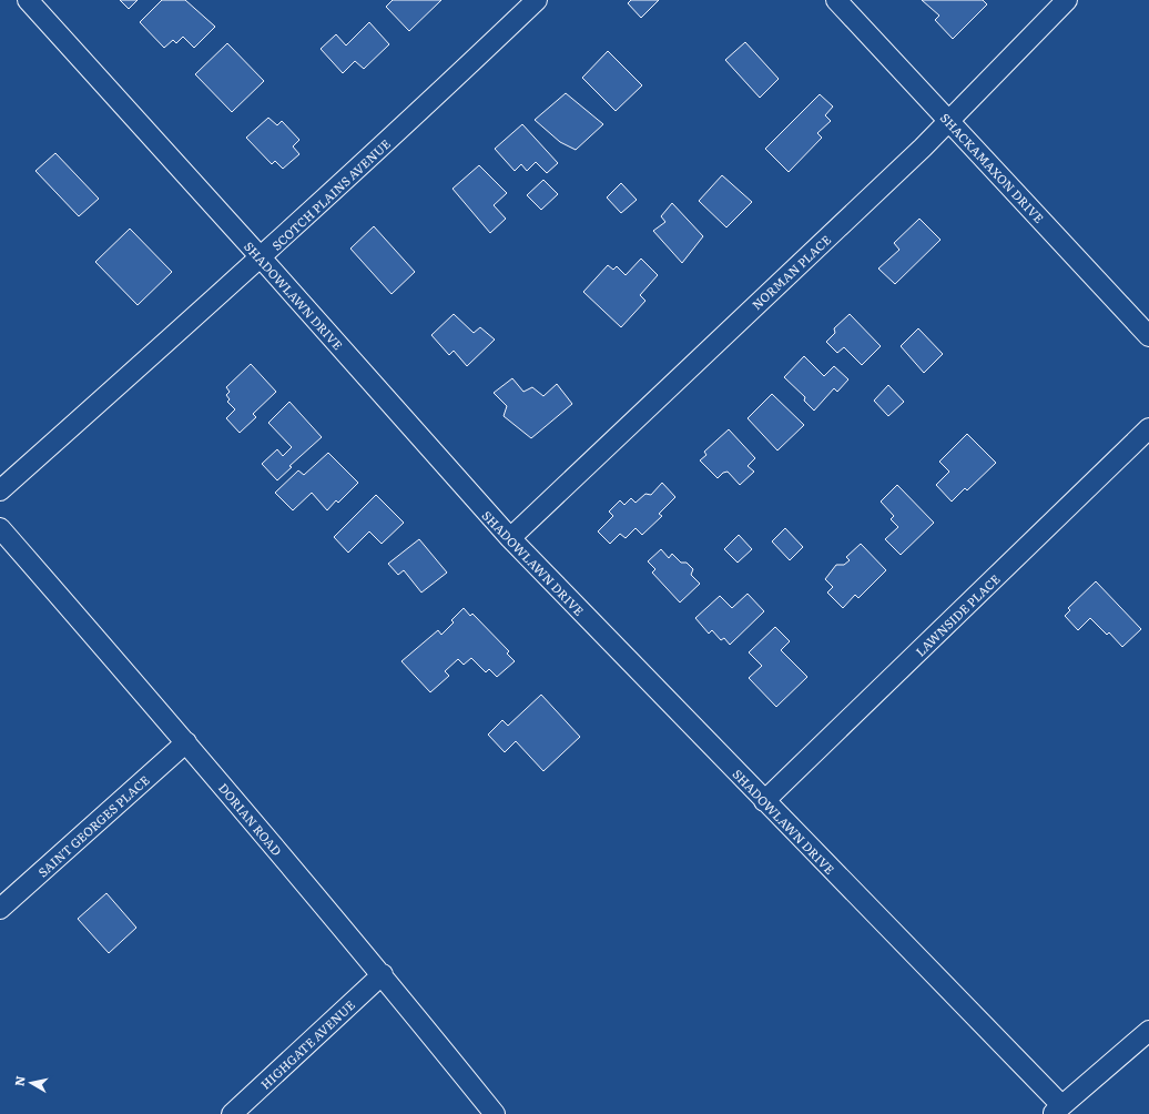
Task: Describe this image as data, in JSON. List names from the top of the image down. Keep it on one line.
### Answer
{"streets":{"street":["SHACKAMAXON DRIVE","SCOTCH PLAINS AVENUE","NORMAN PLACE","SHADOWLAWN DRIVE","LAWNSIDE PLACE","DORIAN ROAD","SAINT GEORGES PLACE","HIGHGATE AVENUE"]},"crossings":[["SHACKAMAXON DRIVE","NORMAN PLACE"],["SCOTCH PLAINS AVENUE","SHADOWLAWN DRIVE"],["NORMAN PLACE","SHADOWLAWN DRIVE"],["SHADOWLAWN DRIVE","LAWNSIDE PLACE"],["DORIAN ROAD","SAINT GEORGES PLACE"],["DORIAN ROAD","HIGHGATE AVENUE"]],"north":"left"}
